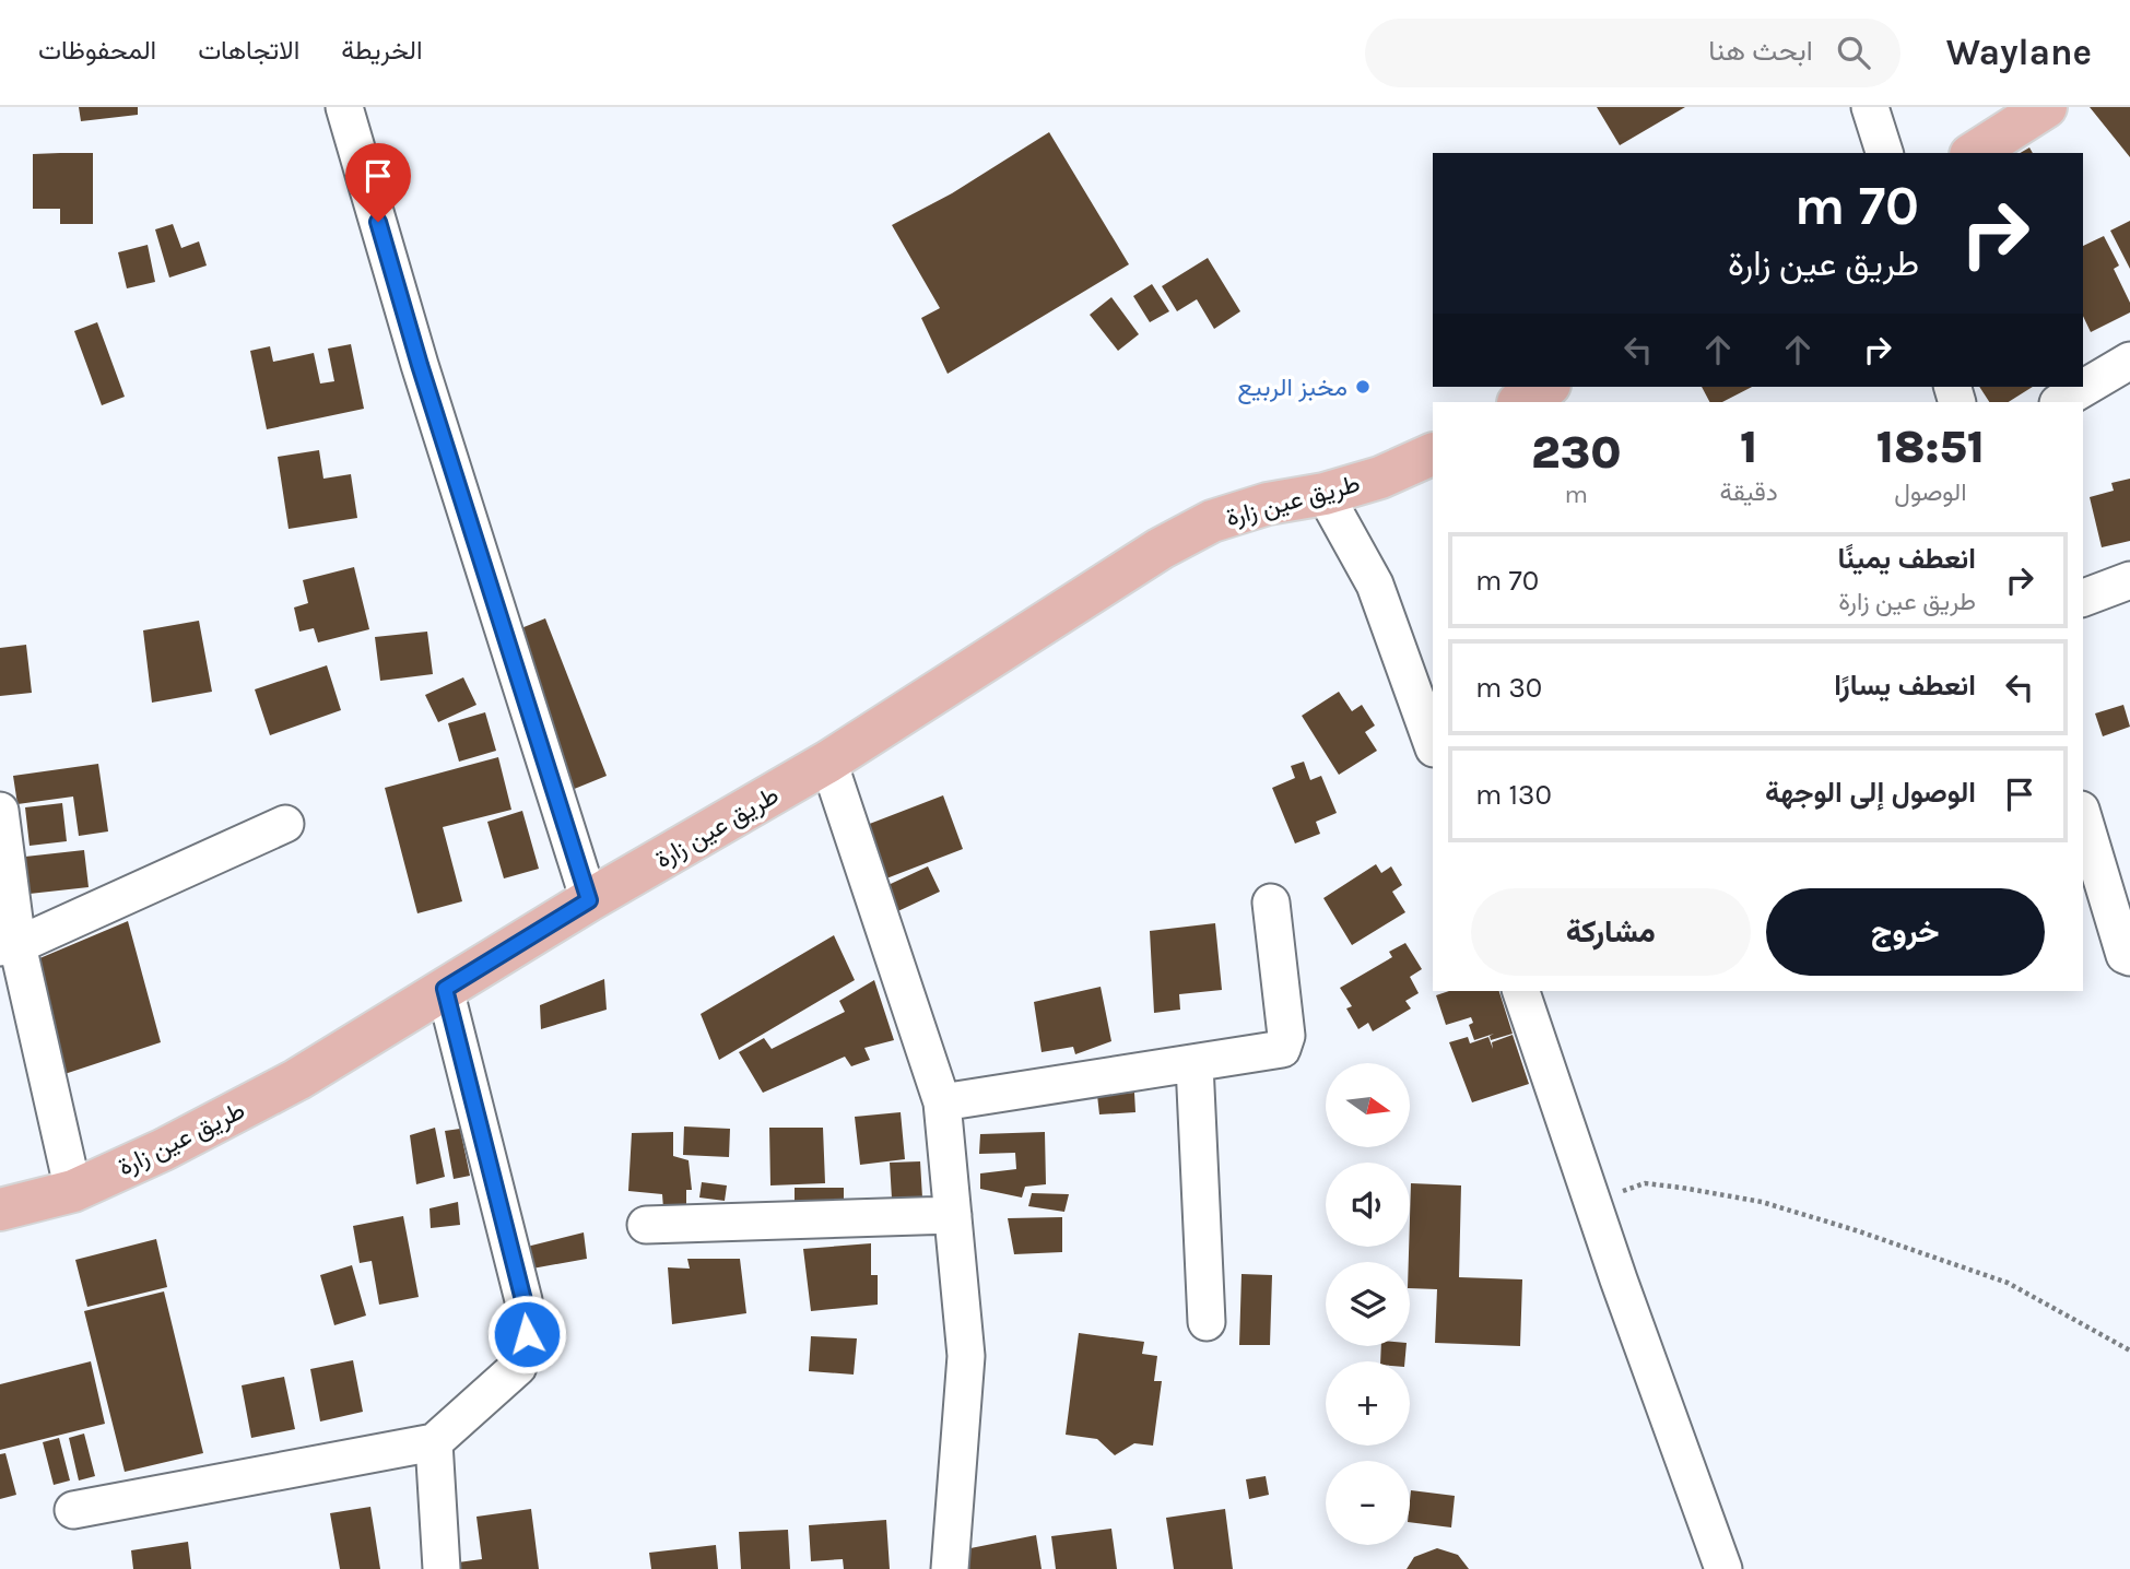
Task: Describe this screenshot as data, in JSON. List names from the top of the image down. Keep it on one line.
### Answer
{"streets":{"main road":["طريق عين زارة"]},"places":["مخبز الربيع"],"north":"right","page":{"header":"Waylane","search":"ابحث هنا","nav":["الخريطة","الاتجاهات","المحفوظات"],"turn":["70 m","طريق عين زارة"],"eta":["18:51","الوصول","1","دقيقة","230","m"],"list":[{"name":"انعطف يمينًا","note":"طريق عين زارة","value":"70 m"},{"name":"انعطف يسارًا","value":"30 m"},{"name":"الوصول إلى الوجهة","value":"130 m"}],"buttons":["خروج","مشاركة"],"map_buttons":["+","−"]}}
